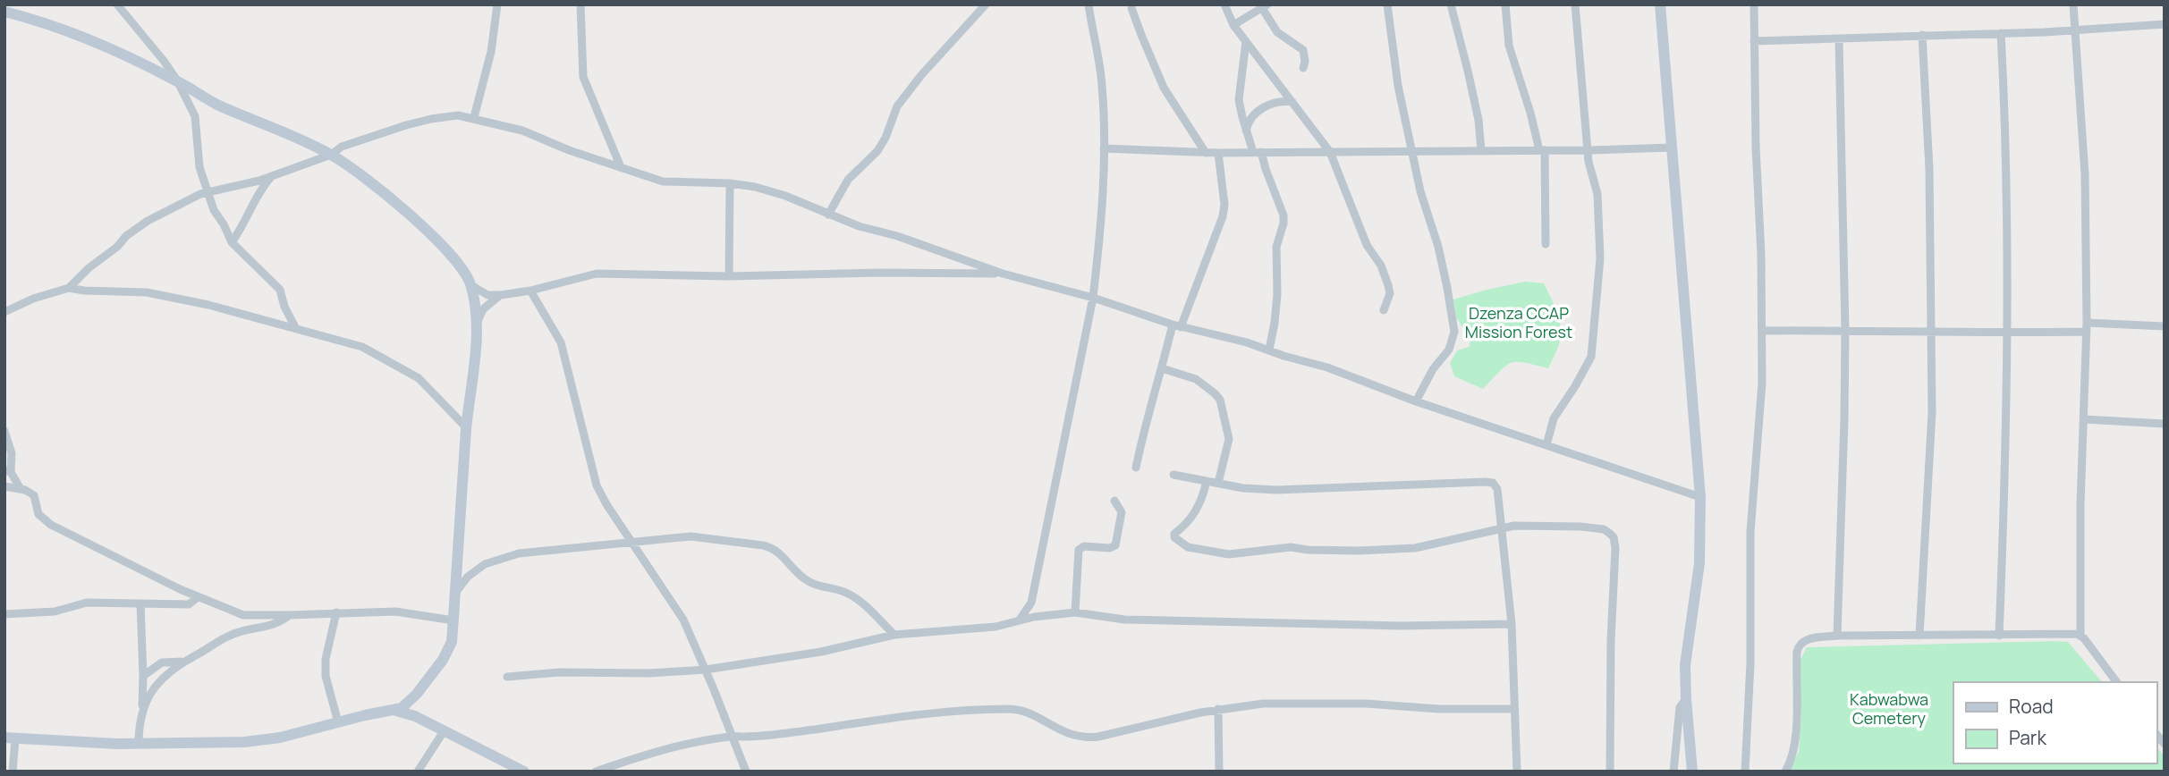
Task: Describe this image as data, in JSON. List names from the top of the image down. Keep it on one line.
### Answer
{"parks":["Dzenza CCAP Mission Forest","Kabwabwa Cemetery"],"legend":["Road","Park"]}
